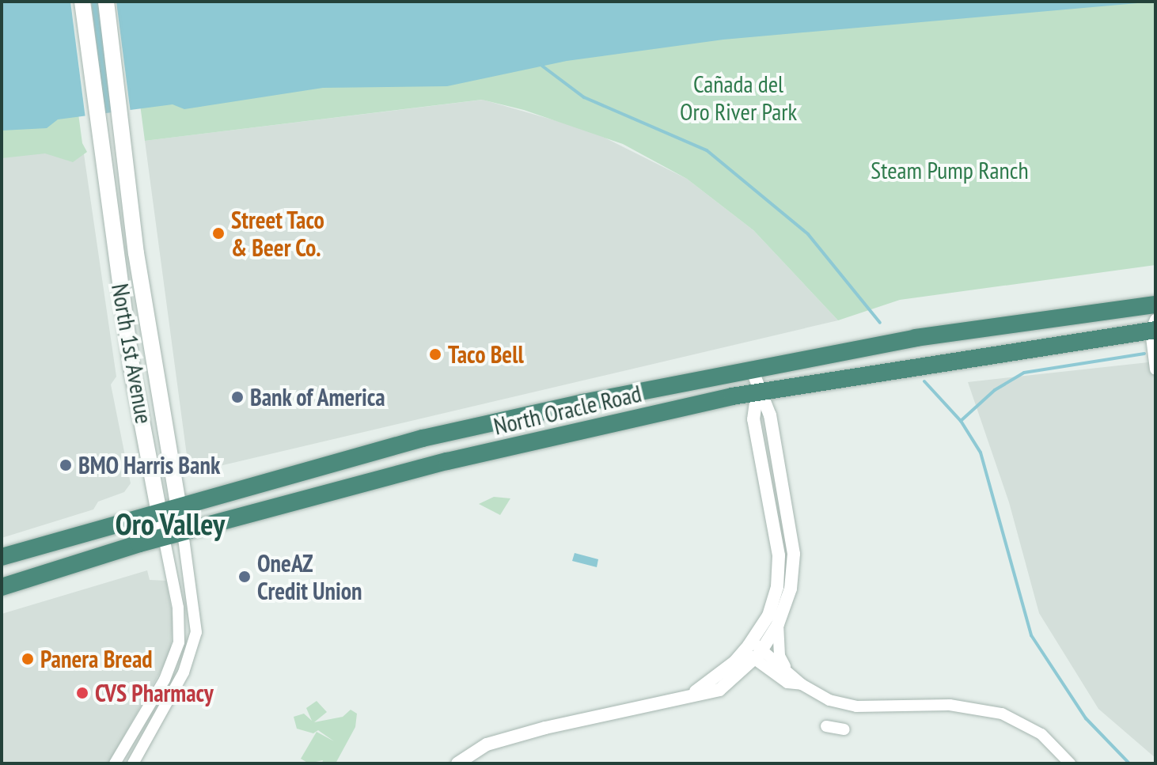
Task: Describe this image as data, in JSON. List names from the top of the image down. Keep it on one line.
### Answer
{"streets":{"highway":["North Oracle Road"],"main road":["North 1st Avenue"]},"crossings":[["North 1st Avenue","North Oracle Road"]],"districts":["Oro Valley"],"parks":["Cañada del Oro River Park","Steam Pump Ranch"],"places":["Street Taco & Beer Co.","Taco Bell","Bank of America","BMO Harris Bank","OneAZ Credit Union","Panera Bread","CVS Pharmacy"]}
